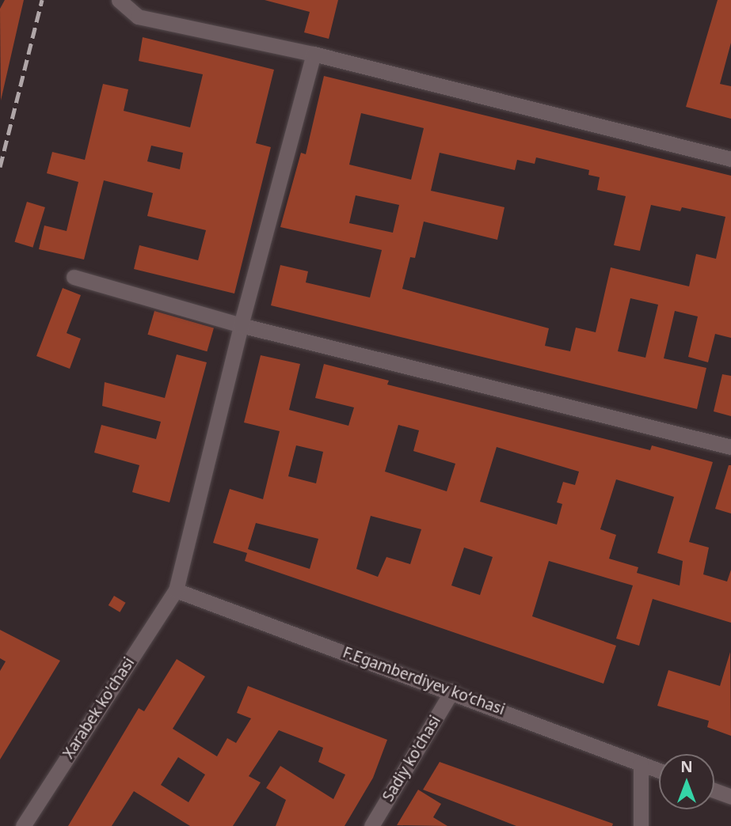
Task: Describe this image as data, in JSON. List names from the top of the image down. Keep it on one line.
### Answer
{"streets":{"street":["F.Egamberdiyev kо‘chasi","Xarabek ko'chasi","Sadiy ko'chasi"]},"crossings":[["F.Egamberdiyev kо‘chasi","Xarabek ko'chasi"],["F.Egamberdiyev kо‘chasi","Sadiy ko'chasi"]],"north":"top"}
